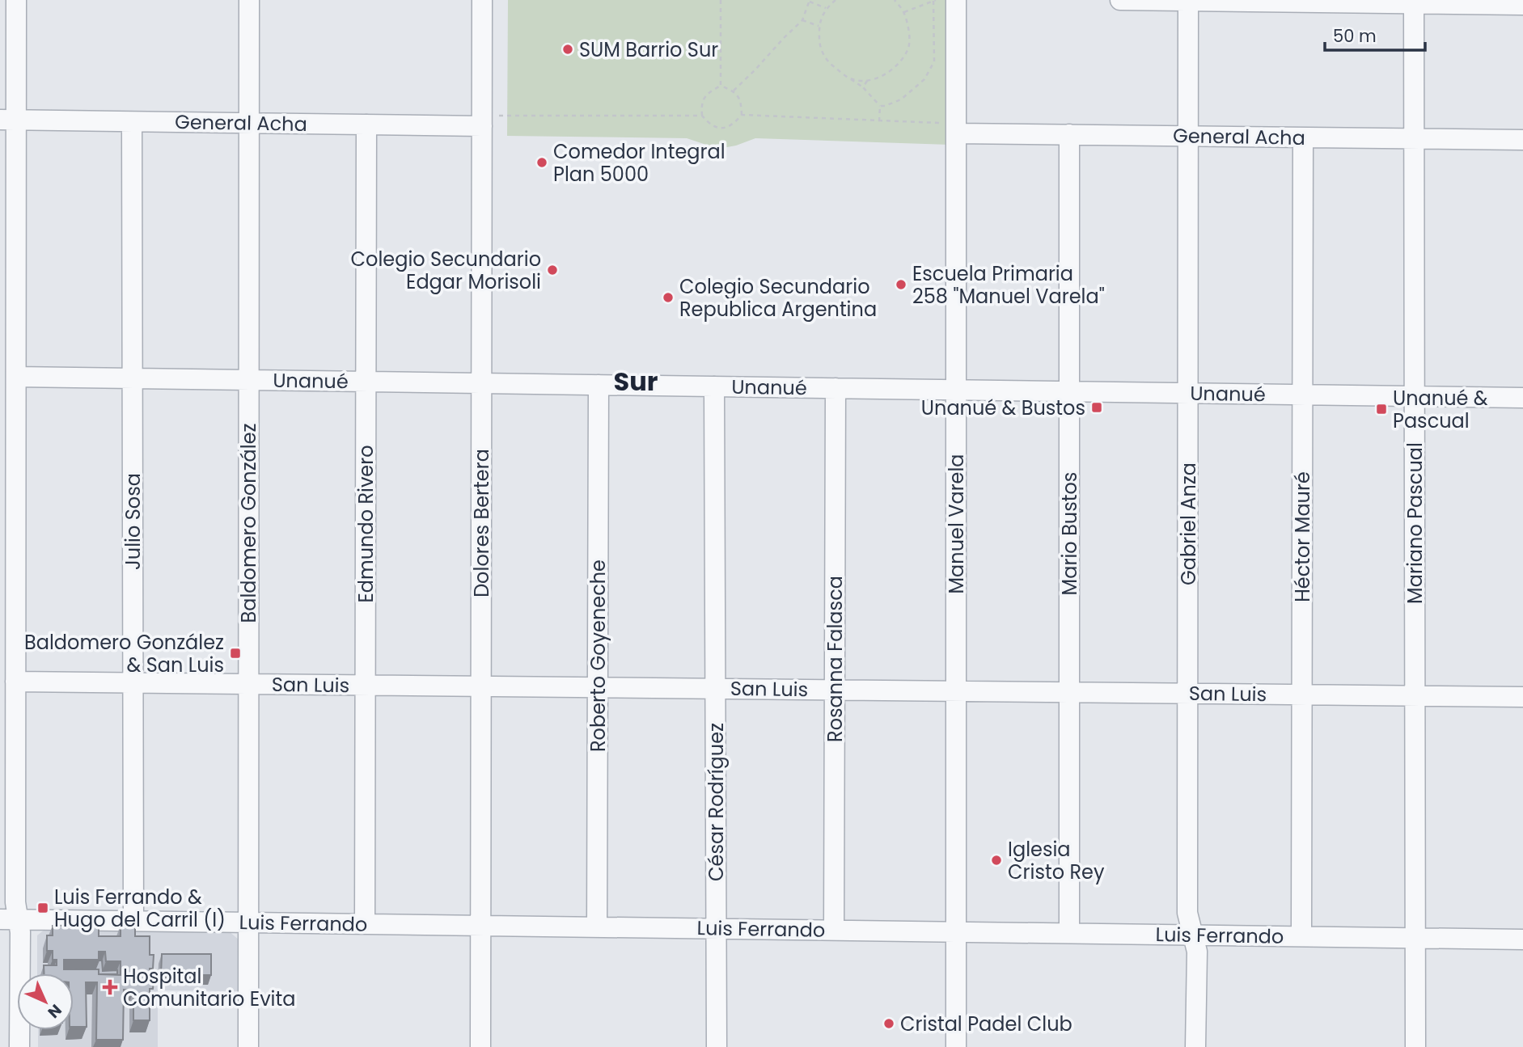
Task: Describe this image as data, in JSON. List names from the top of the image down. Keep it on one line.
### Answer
{"streets":{"street":["General Acha","Unanué","Julio Sosa","Baldomero González","Dolores Bertera","Mariano Pascual","Edmundo Rivero","Manuel Varela","Gabriel Anza","Mario Bustos","Héctor Mauré","Roberto Goyeneche","Rosanna Falasca","San Luis","César Rodríguez","Luis Ferrando"]},"crossings":[["General Acha","Julio Sosa"],["General Acha","Baldomero González"],["General Acha","Dolores Bertera"],["General Acha","Mariano Pascual"],["General Acha","Edmundo Rivero"],["General Acha","Manuel Varela"],["General Acha","Gabriel Anza"],["General Acha","Mario Bustos"],["General Acha","Héctor Mauré"],["Unanué","Julio Sosa"],["Unanué","Baldomero González"],["Unanué","Dolores Bertera"],["Unanué","Mariano Pascual"],["Unanué","Edmundo Rivero"],["Unanué","Manuel Varela"],["Unanué","Gabriel Anza"],["Unanué","Mario Bustos"],["Unanué","Héctor Mauré"],["Unanué","Roberto Goyeneche"],["Unanué","Rosanna Falasca"],["Unanué","César Rodríguez"],["Julio Sosa","San Luis"],["Julio Sosa","Luis Ferrando"],["Baldomero González","San Luis"],["Baldomero González","Luis Ferrando"],["Dolores Bertera","San Luis"],["Dolores Bertera","Luis Ferrando"],["Mariano Pascual","San Luis"],["Mariano Pascual","Luis Ferrando"],["Edmundo Rivero","San Luis"],["Edmundo Rivero","Luis Ferrando"],["Manuel Varela","San Luis"],["Manuel Varela","Luis Ferrando"],["Gabriel Anza","San Luis"],["Gabriel Anza","Luis Ferrando"],["Mario Bustos","San Luis"],["Mario Bustos","Luis Ferrando"],["Héctor Mauré","San Luis"],["Héctor Mauré","Luis Ferrando"],["Roberto Goyeneche","San Luis"],["Roberto Goyeneche","Luis Ferrando"],["Rosanna Falasca","San Luis"],["Rosanna Falasca","Luis Ferrando"],["San Luis","César Rodríguez"],["César Rodríguez","Luis Ferrando"]],"districts":["Sur"],"places":{"other":["SUM Barrio Sur","Comedor Integral Plan 5000","Colegio Secundario Edgar Morisoli","Escuela Primaria 258 \"Manuel Varela\"","Colegio Secundario Republica Argentina","Iglesia Cristo Rey","Cristal Padel Club"],"transit":["Unanué & Bustos","Unanué & Pascual","Baldomero González & San Luis","Luis Ferrando & Hugo del Carril (I)"],"health":["Hospital Comunitario Evita"]},"scale_bar":"50 m","north":"bottom right"}
